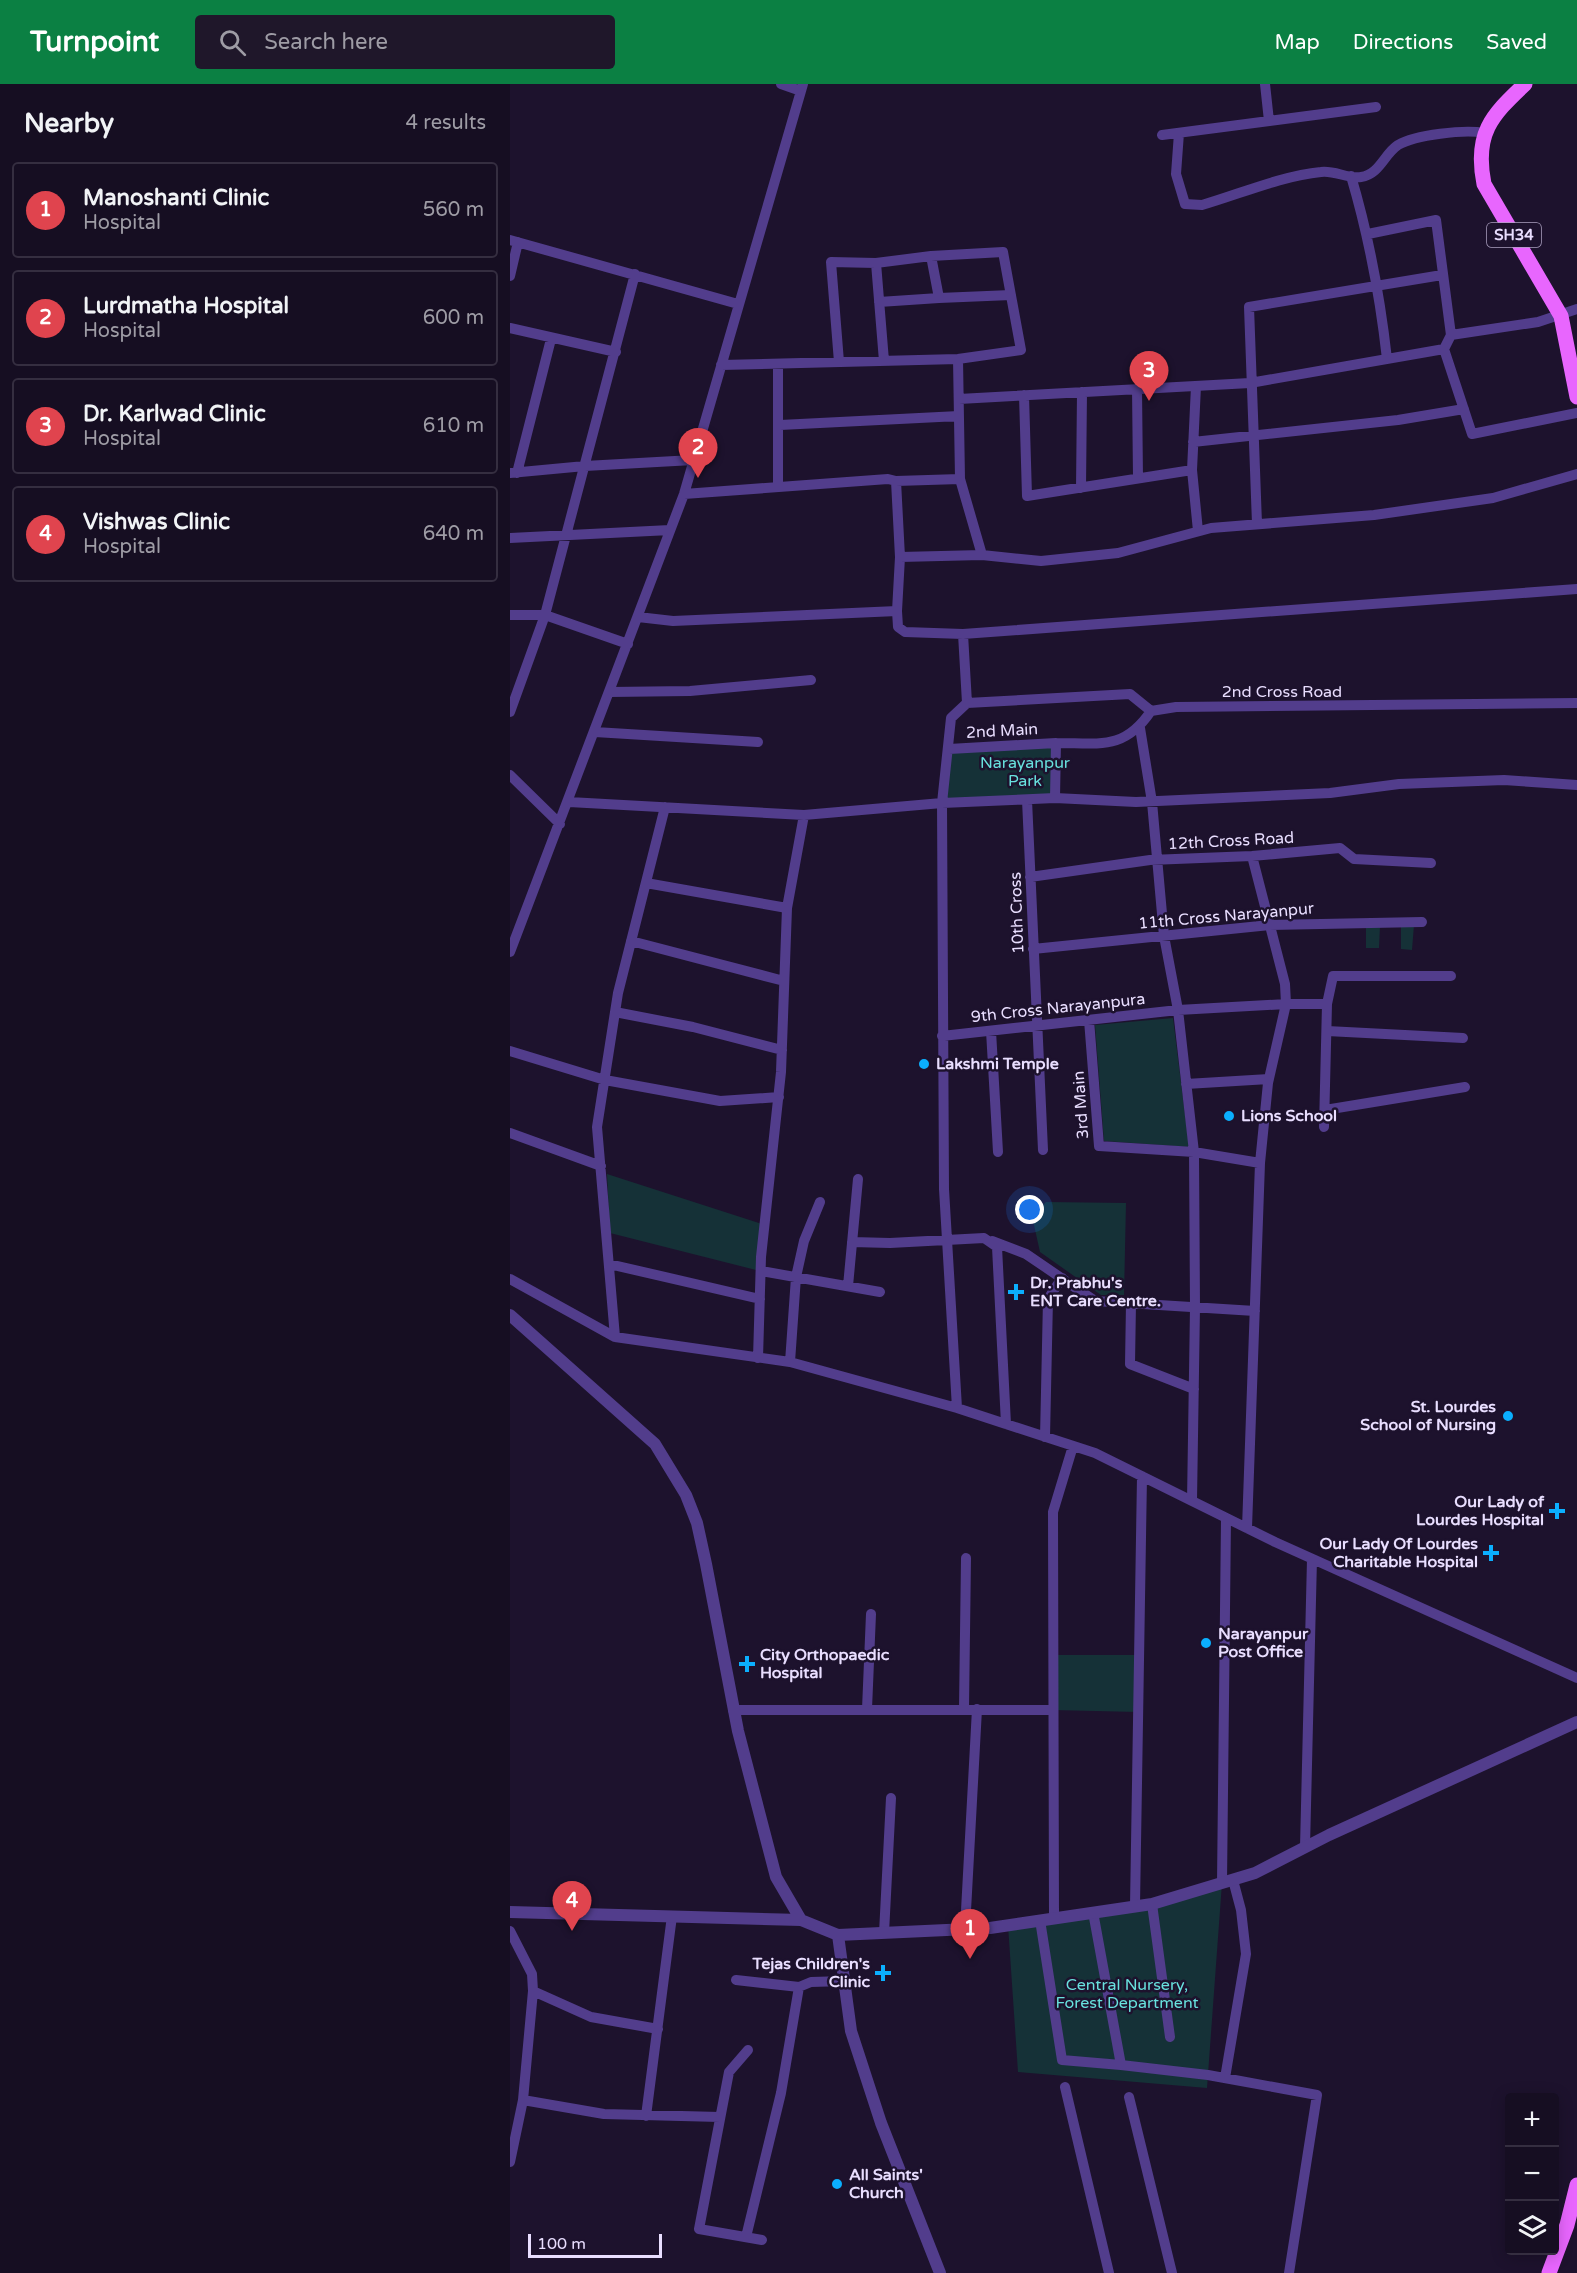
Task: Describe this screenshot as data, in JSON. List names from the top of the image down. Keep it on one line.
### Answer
{"streets":{"main road":["SH34"],"street":["2nd Cross Road","2nd Main","12th Cross Road","10th Cross","11th Cross Narayanpur","9th Cross Narayanpura","3rd Main"]},"crossings":[["12th Cross Road","10th Cross"],["10th Cross","11th Cross Narayanpur"],["10th Cross","9th Cross Narayanpura"],["9th Cross Narayanpura","3rd Main"]],"parks":["Narayanpur Park","Central Nursery, Forest Department"],"places":{"other":["Lakshmi Temple","Lions School","St. Lourdes School of Nursing","Narayanpur Post Office","All Saints' Church"],"health":["Dr. Prabhu's ENT Care Centre.","Our Lady of Lourdes Hospital","Our Lady Of Lourdes Charitable Hospital","City Orthopaedic Hospital","Tejas Children's Clinic"]},"scale_bar":"100 m","page":{"header":"Turnpoint","search":"Search here","nav":["Map","Directions","Saved"],"heading":["Nearby","4 results"],"list":[{"mark":"1","name":"Manoshanti Clinic","note":"Hospital","value":"560 m"},{"mark":"2","name":"Lurdmatha Hospital","note":"Hospital","value":"600 m"},{"mark":"3","name":"Dr. Karlwad Clinic","note":"Hospital","value":"610 m"},{"mark":"4","name":"Vishwas Clinic","note":"Hospital","value":"640 m"}],"pins":["3","2","4","1"],"map_buttons":["+","−"],"scale":"100 m"}}
